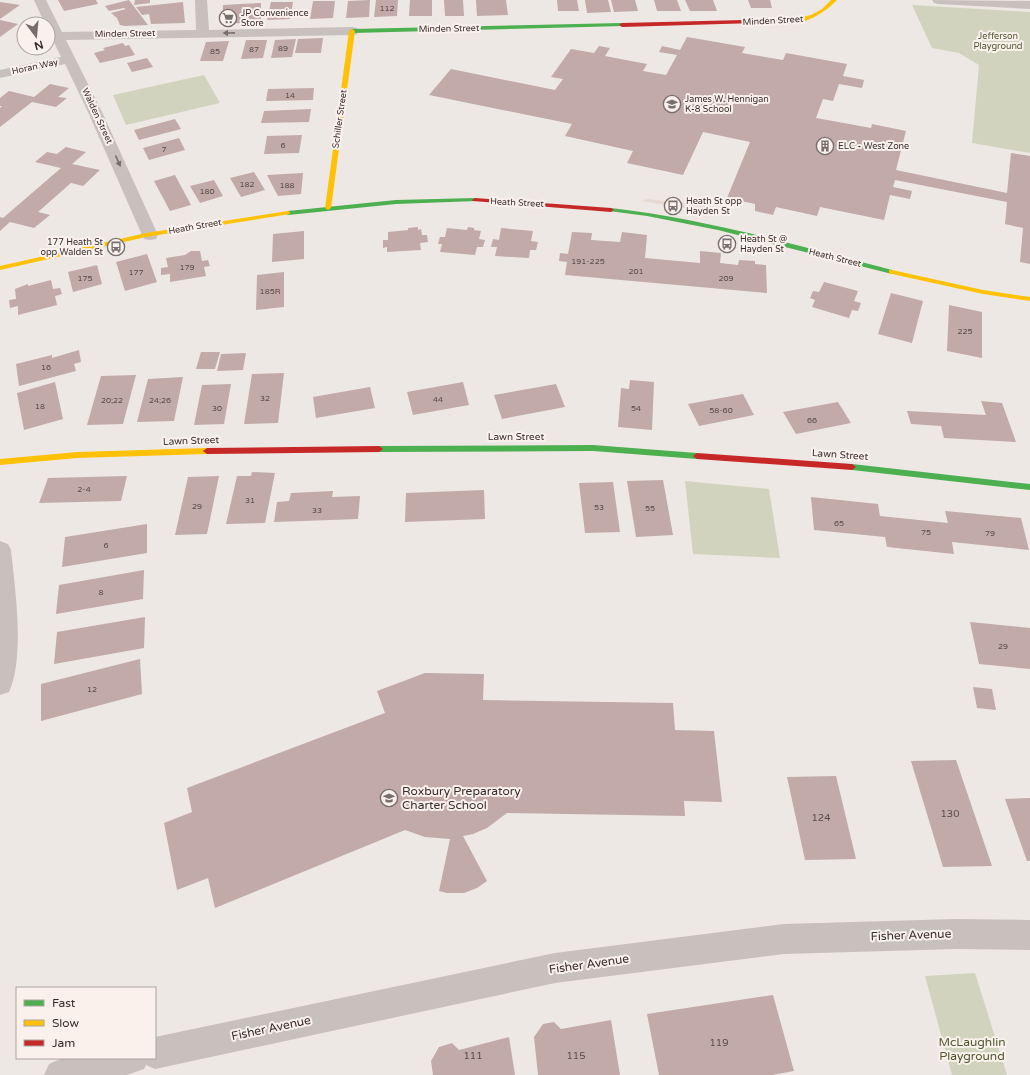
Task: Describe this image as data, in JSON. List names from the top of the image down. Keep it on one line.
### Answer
{"streets":{"street":["Minden Street","Horan Way","Walden Street","Schiller Street","Heath Street","Lawn Street","Fisher Avenue"]},"crossings":[["Minden Street","Walden Street"],["Minden Street","Schiller Street"],["Horan Way","Walden Street"],["Walden Street","Heath Street"],["Schiller Street","Heath Street"]],"one_way":["Walden Street"],"parks":["Jefferson Playground","McLaughlin Playground"],"places":{"supermarket":["JP Convenience Store"],"school or university":["James W. Hennigan K-8 School","Roxbury Preparatory Charter School"],"building":["ELC - West Zone"],"bus stop":["Heath St opp Hayden St","Heath St @ Hayden St","177 Heath St opp Walden St"]},"house_numbers":["112","89","87","85","14","6","7","182","188","180","191-225","179","201","177","175","209","185R","225","16","32","44","20;22","24;26","18","30","54","58-60","66","2-4","31","29","53","55","33","65","75","79","6","8","29","12","130","124","119","111","115"],"legend":["Fast","Slow","Jam"],"north":"bottom"}
